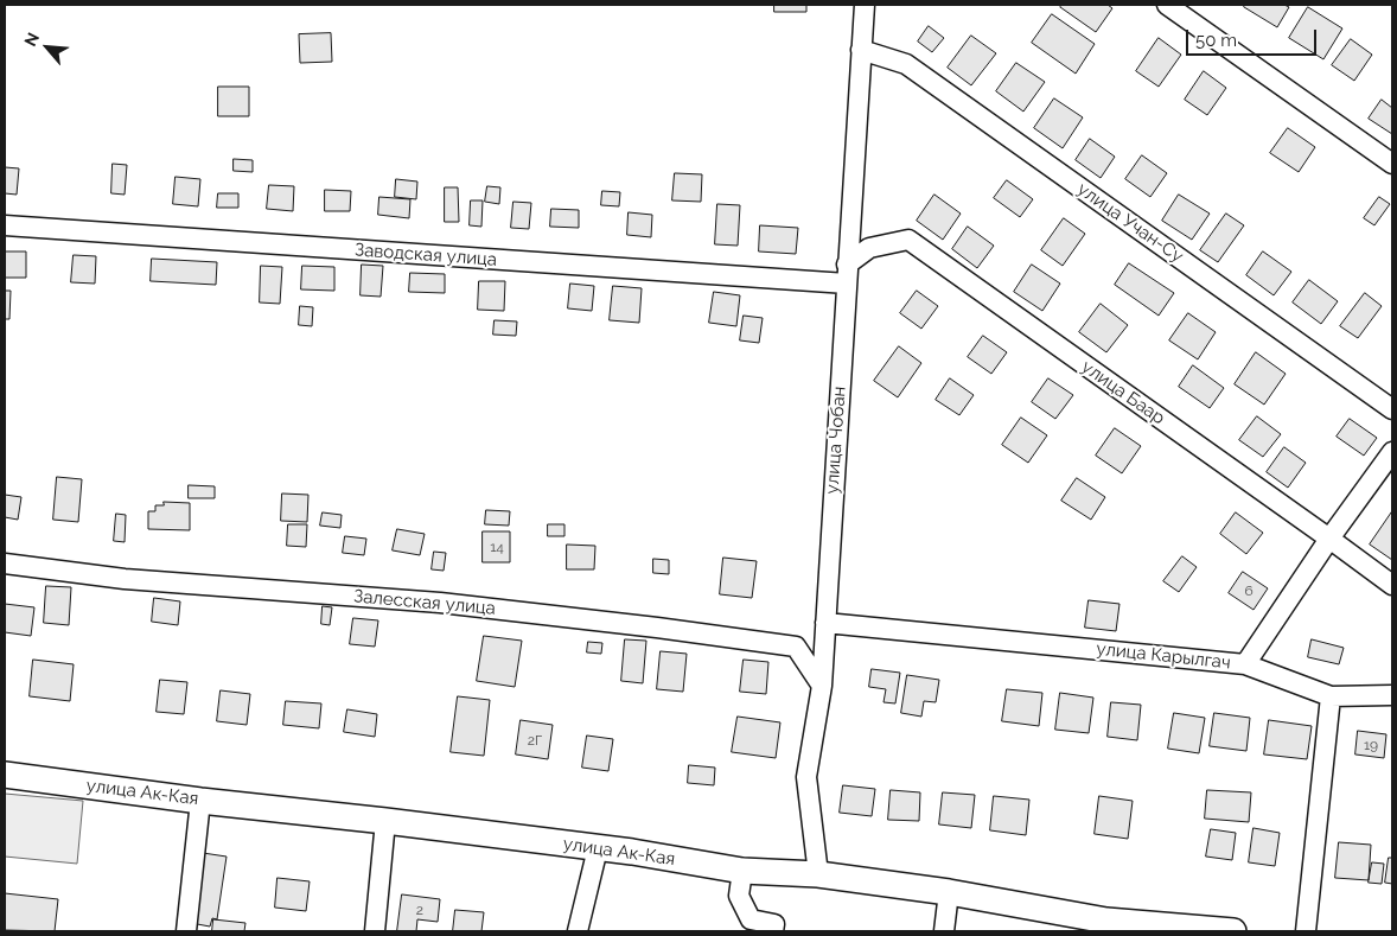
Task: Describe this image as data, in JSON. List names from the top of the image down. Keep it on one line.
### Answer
{"streets":{"main road":["улица Ак-Кая"],"street":["улица Учан-Су","Заводская улица","улица Баар","улица Чобан","Залесская улица","улица Карылгач"]},"crossings":[["улица Учан-Су","улица Чобан"],["Заводская улица","улица Баар"],["Заводская улица","улица Чобан"],["улица Баар","улица Чобан"],["улица Баар","улица Карылгач"],["улица Чобан","Залесская улица"],["улица Чобан","улица Карылгач"],["улица Чобан","улица Ак-Кая"]],"house_numbers":["14","6","2Г","19","2"],"scale_bar":"50 m","north":"top left"}
